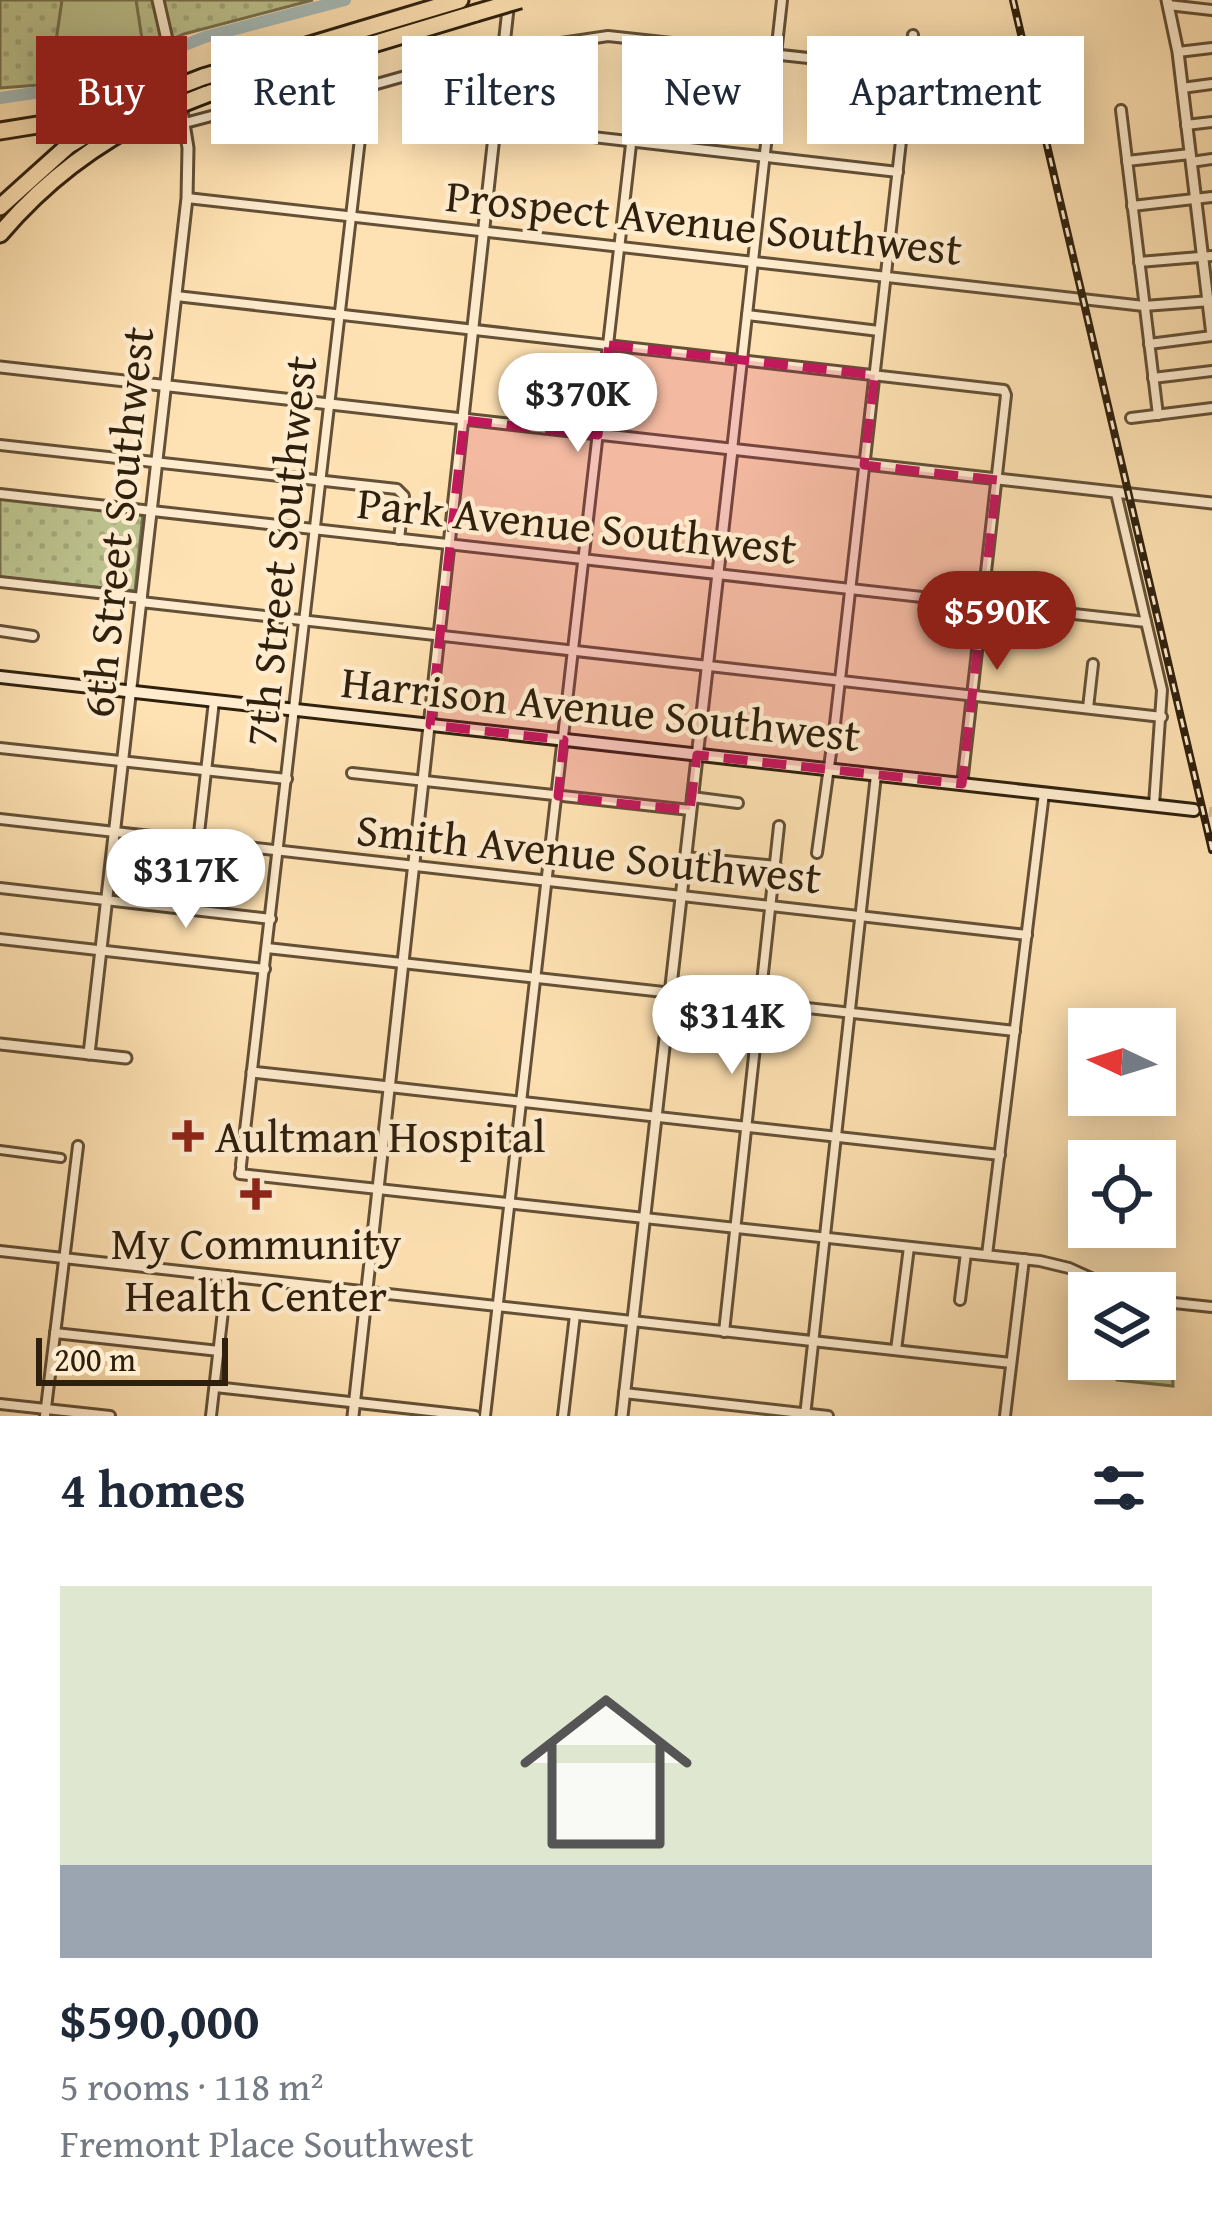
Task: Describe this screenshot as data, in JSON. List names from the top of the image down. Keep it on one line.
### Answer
{"streets":{"main road":["Harrison Avenue Southwest"],"street":["Prospect Avenue Southwest","6th Street Southwest","Park Avenue Southwest","7th Street Southwest","Smith Avenue Southwest"]},"crossings":[["Prospect Avenue Southwest","6th Street Southwest"],["Prospect Avenue Southwest","7th Street Southwest"],["6th Street Southwest","Park Avenue Southwest"],["6th Street Southwest","Harrison Avenue Southwest"],["6th Street Southwest","Smith Avenue Southwest"],["Park Avenue Southwest","7th Street Southwest"],["7th Street Southwest","Harrison Avenue Southwest"],["7th Street Southwest","Smith Avenue Southwest"]],"places":{"health":["Aultman Hospital","My Community Health Center"]},"scale_bar":"200 m","north":"left","page":{"chip":["Buy","Rent","Filters","New","Apartment"],"price":["$370K","$590K","$317K","$314K"],"scale":"200 m","heading":"4 homes","list":[{"name":"$590,000","note":"5 rooms · 118 m² · Fremont Place Southwest"}]}}
